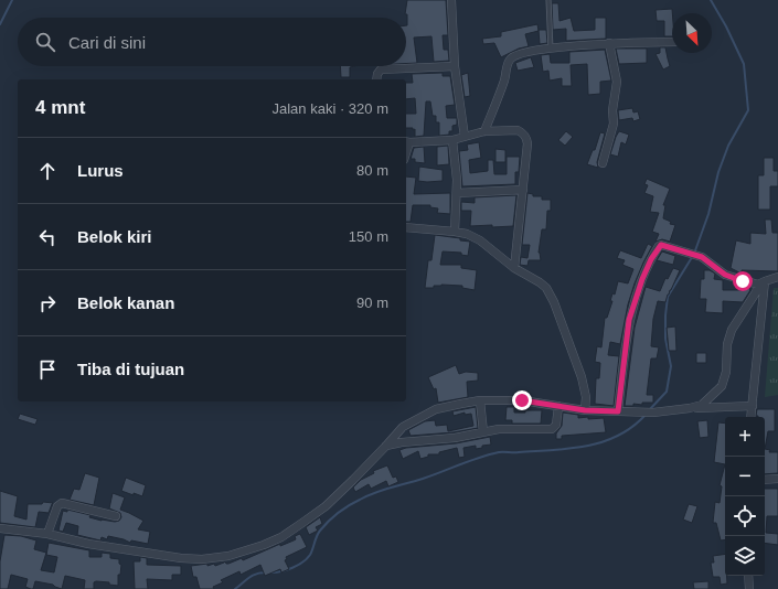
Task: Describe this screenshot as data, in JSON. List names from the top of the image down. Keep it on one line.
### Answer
{"north":"bottom right","page":{"search":"Cari di sini","heading":["4 mnt","Jalan kaki · 320 m"],"list":[["Lurus","80 m"],["Belok kiri","150 m"],["Belok kanan","90 m"],"Tiba di tujuan"],"map_buttons":["+","−"]}}
